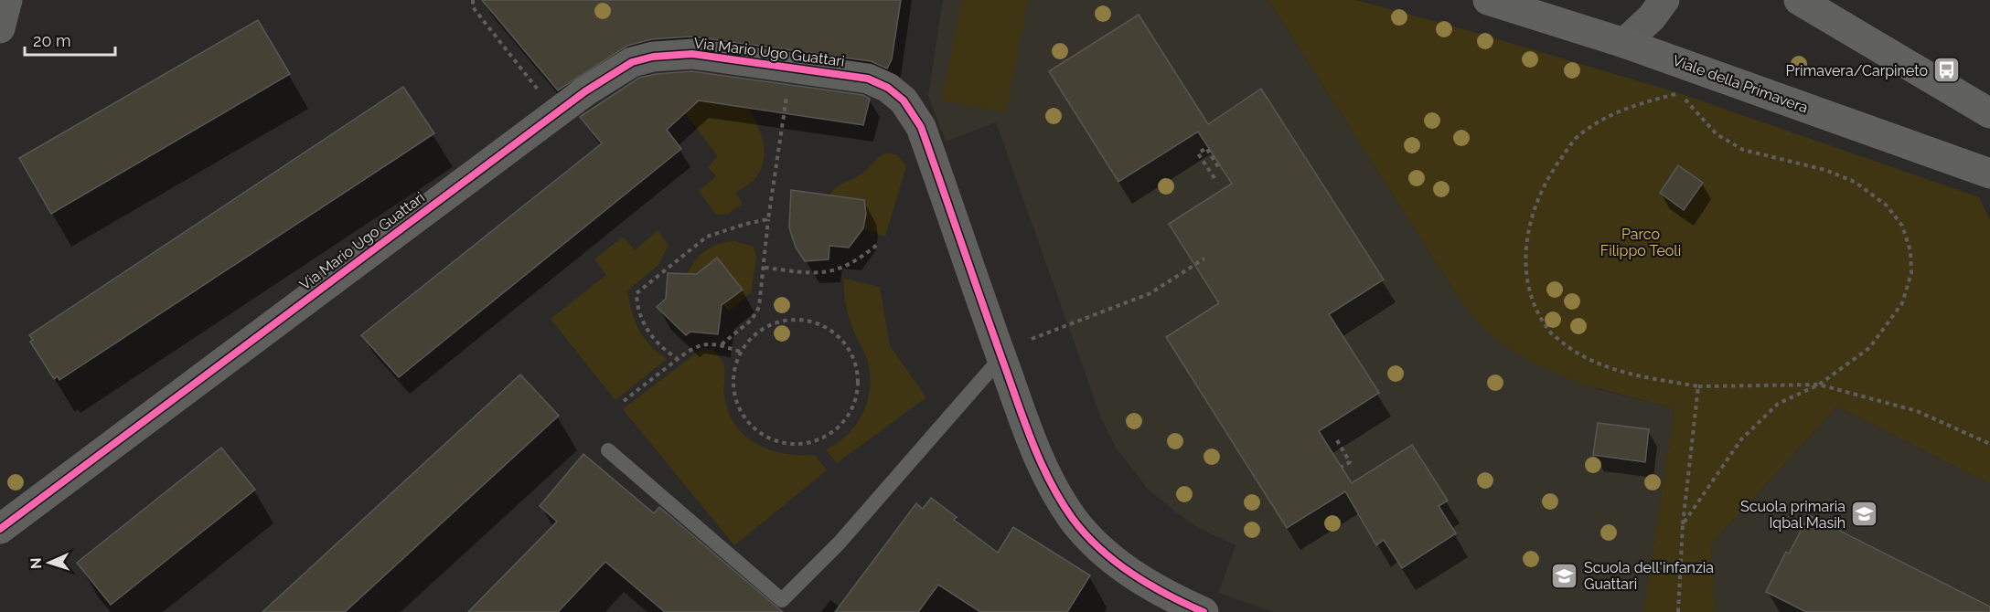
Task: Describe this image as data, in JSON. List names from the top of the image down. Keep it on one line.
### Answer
{"streets":{"main road":["Viale della Primavera"],"street":["Via Mario Ugo Guattari"]},"parks":["Parco Filippo Teoli"],"places":{"bus stop":["Primavera/Carpineto"],"school or university":["Scuola primaria Iqbal Masih","Scuola dell'infanzia Guattari"]},"scale_bar":"20 m","north":"left"}
